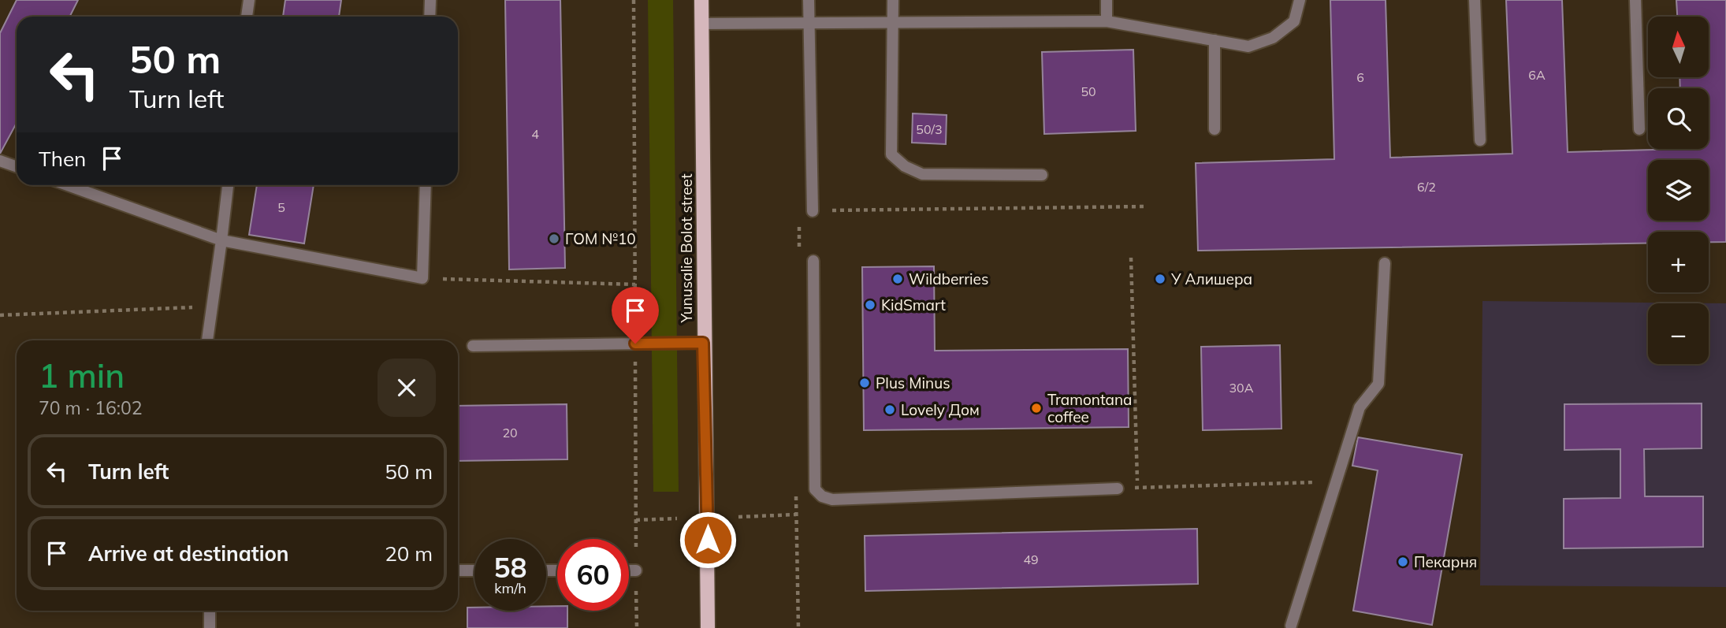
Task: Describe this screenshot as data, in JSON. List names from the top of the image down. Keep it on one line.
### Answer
{"streets":{"main road":["Yunusalie Bolot street"]},"places":["ГОМ №10","Wildberries","У Алишера","KidSmart","Plus Minus","Tramontana coffee","Lovely Дом","Пекарня"],"house_numbers":["6А","6","50","50/3","4","6/2","5","30А","20","49"],"north":"top","page":{"map_buttons":["+","−"],"turn":["50 m","Turn left"],"then":"Then","heading":["1 min","70 m · 16:02"],"list":[{"name":"Turn left","value":"50 m"},{"name":"Arrive at destination","value":"20 m"}],"speed":"58 km/h","limit":"60"}}
